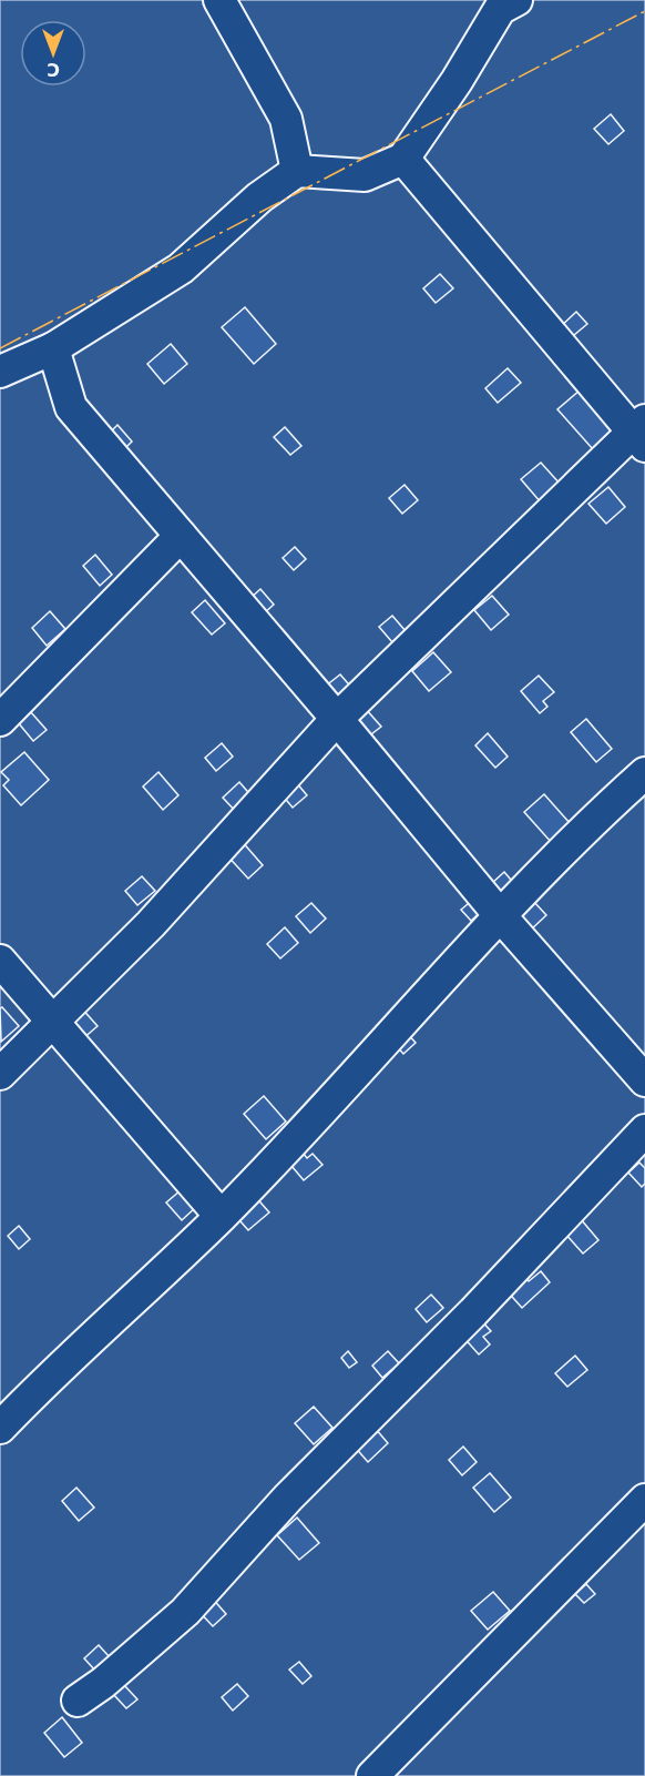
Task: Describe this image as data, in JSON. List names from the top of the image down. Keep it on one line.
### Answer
{"north":"bottom"}
